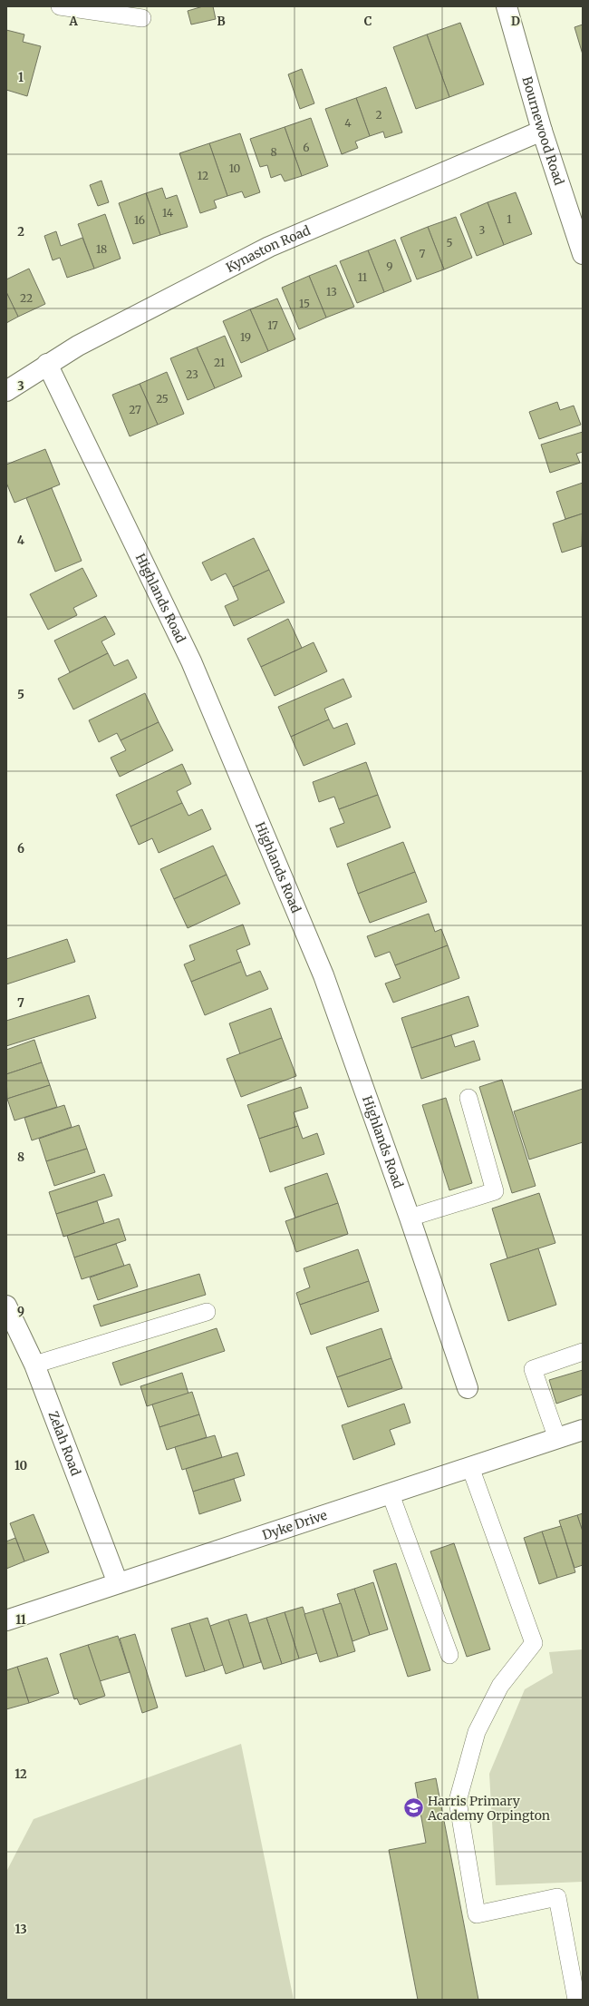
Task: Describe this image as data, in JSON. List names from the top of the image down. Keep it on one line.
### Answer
{"streets":{"street":["Bournewood Road","Kynaston Road","Highlands Road","Zelah Road","Dyke Drive"]},"crossings":[["Bournewood Road","Kynaston Road"],["Kynaston Road","Highlands Road"],["Zelah Road","Dyke Drive"]],"places":{"school or university":["Harris Primary Academy Orpington"]},"house_numbers":["2","4","6","8","10","12","14","1","16","3","5","18","7","9","11","13","22","15","17","19","21","23","25","27"],"grid":{"columns":["A","B","C","D"],"rows":["1","2","3","4","5","6","7","8","9","10","11","12","13"]}}
